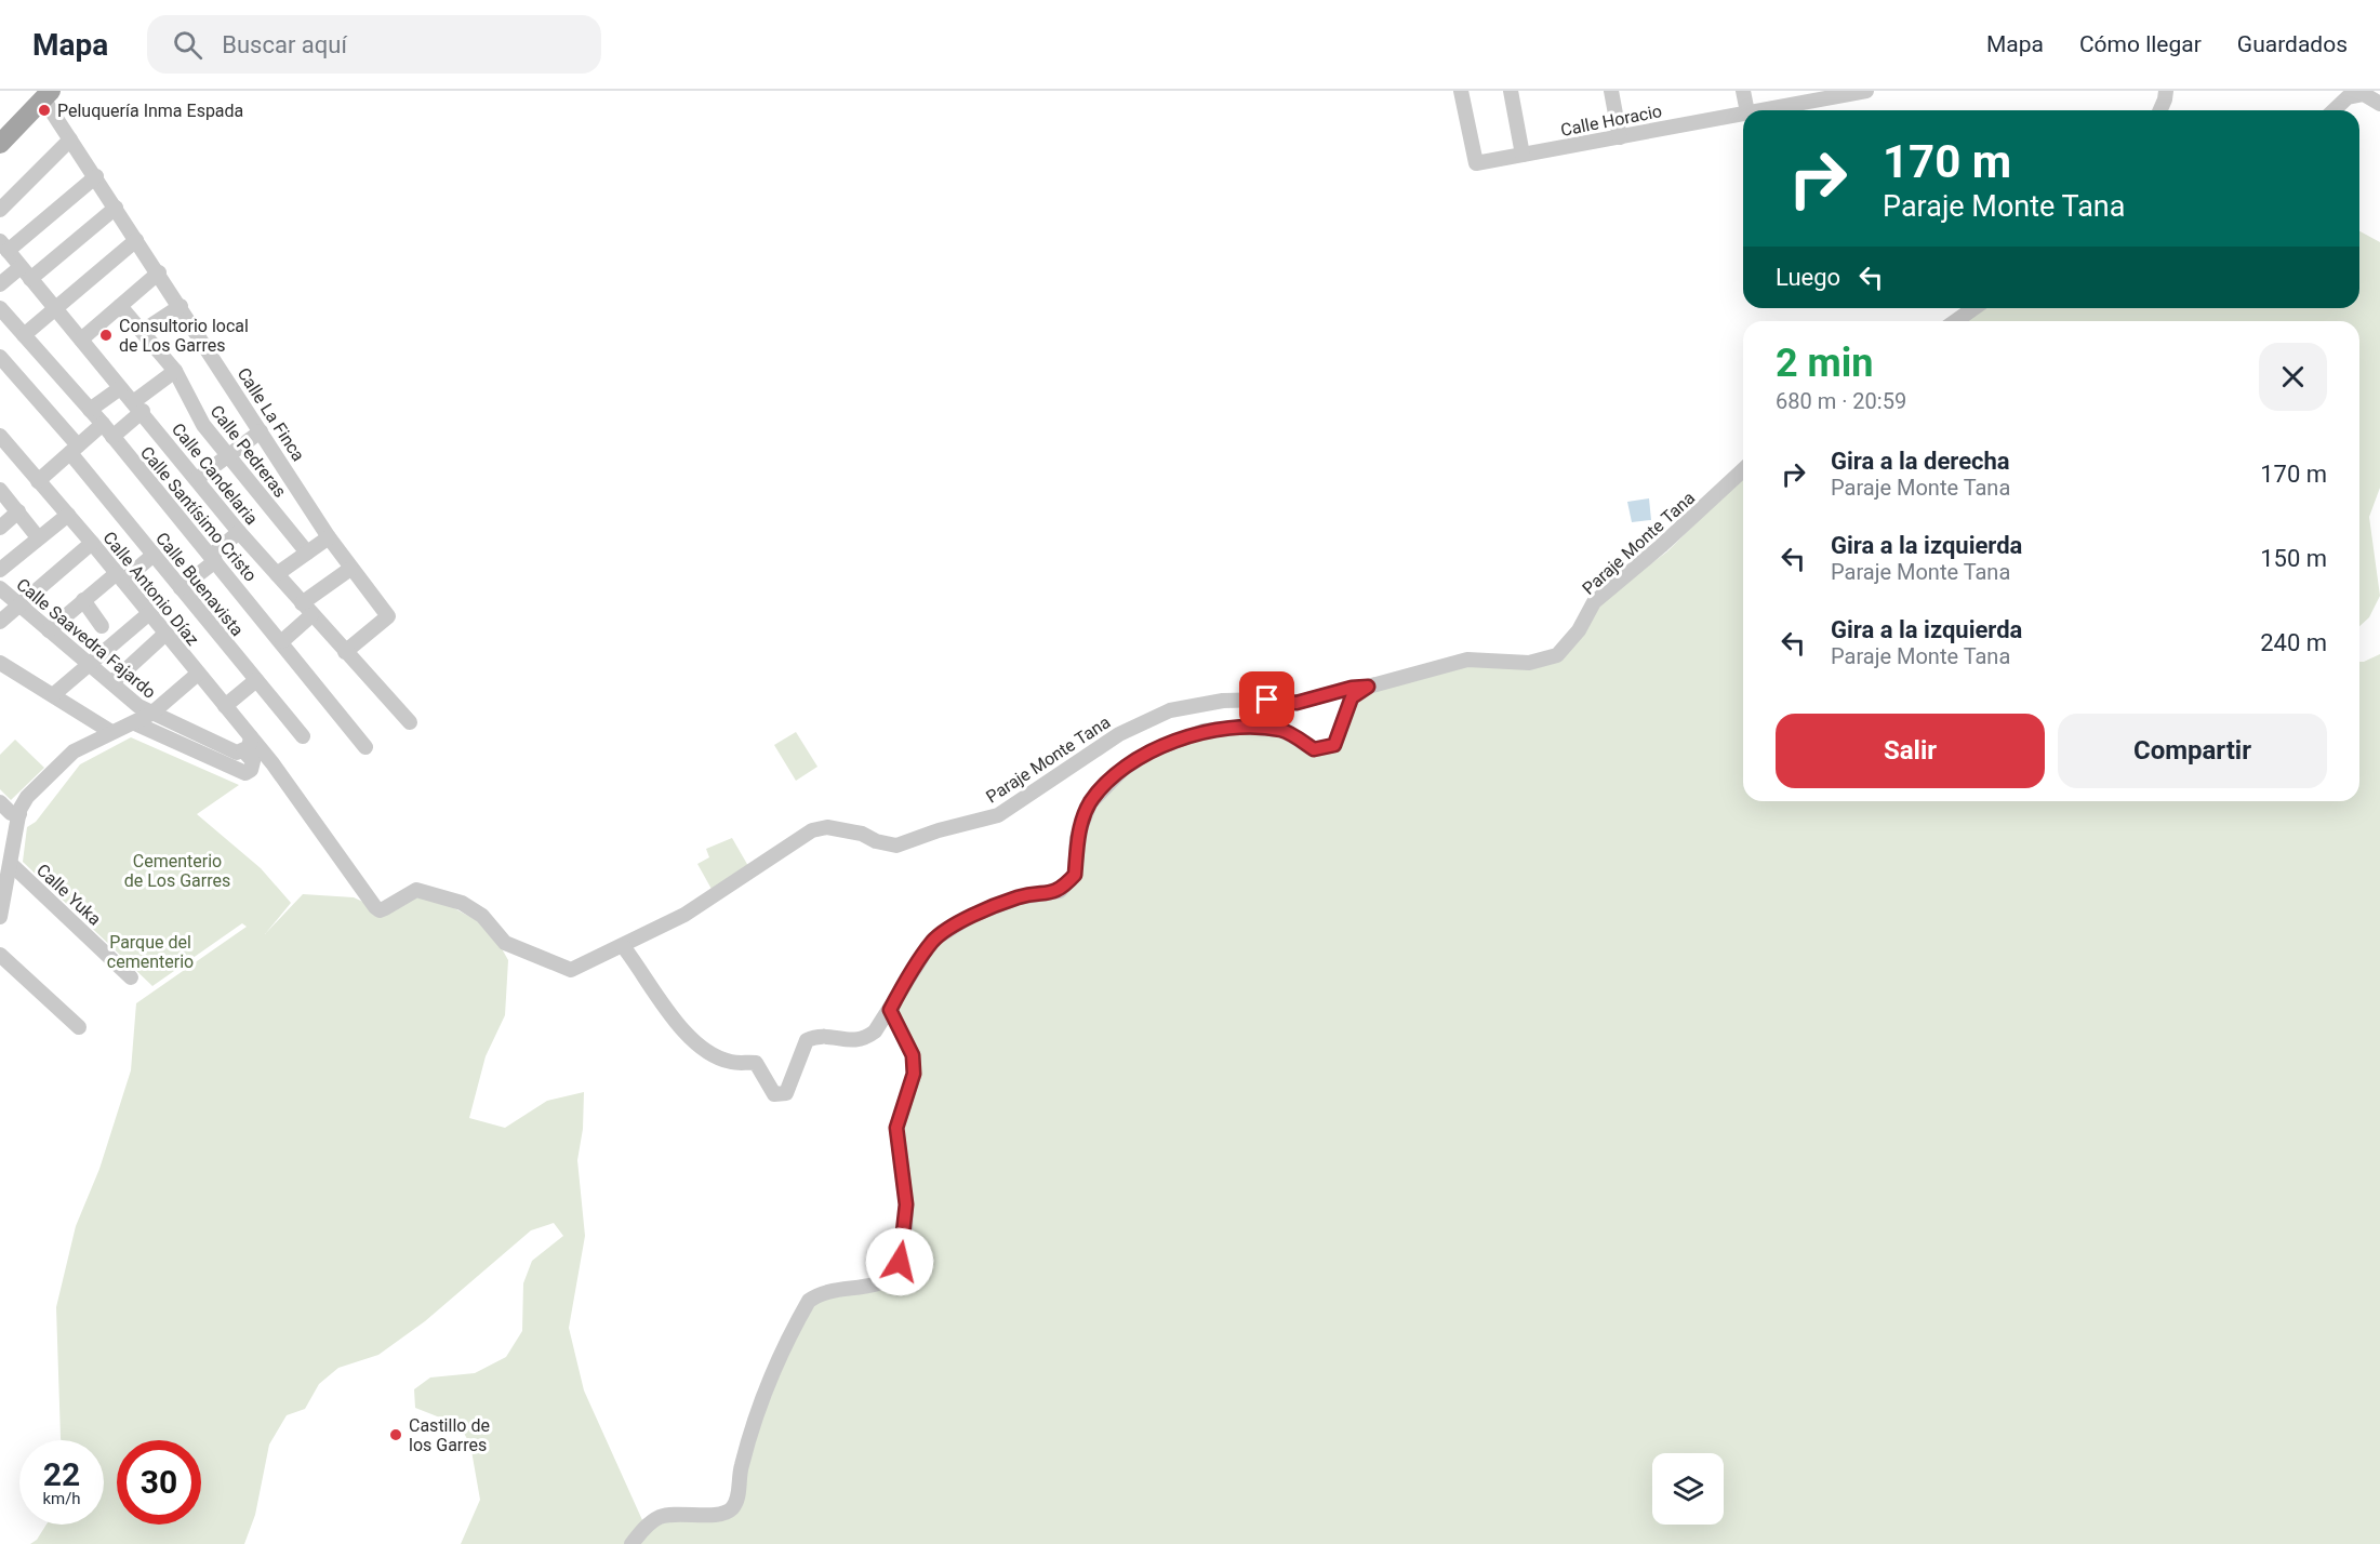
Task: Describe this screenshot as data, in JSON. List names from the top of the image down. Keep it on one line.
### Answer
{"streets":{"street":["Calle Horacio","Calle La Finca","Calle Pedreras","Calle Candelaria","Calle Santísimo Cristo","Paraje Monte Tana","Calle Buenavista","Calle Antonio Díaz","Calle Saavedra Fajardo","Calle Yuka"]},"crossings":[["Calle La Finca","Calle Candelaria"],["Paraje Monte Tana","Calle Antonio Díaz"],["Calle Antonio Díaz","Calle Saavedra Fajardo"]],"parks":["Cementerio de Los Garres","Parque del cementerio"],"places":["Peluquería Inma Espada","Consultorio local de Los Garres","Castillo de los Garres"],"page":{"header":"Mapa","search":"Buscar aquí","nav":["Mapa","Cómo llegar","Guardados"],"turn":["170 m","Paraje Monte Tana"],"then":"Luego","heading":["2 min","680 m · 20:59"],"list":[{"name":"Gira a la derecha","note":"Paraje Monte Tana","value":"170 m"},{"name":"Gira a la izquierda","note":"Paraje Monte Tana","value":"150 m"},{"name":"Gira a la izquierda","note":"Paraje Monte Tana","value":"240 m"}],"buttons":["Salir","Compartir"],"speed":"22 km/h","limit":"30"}}
